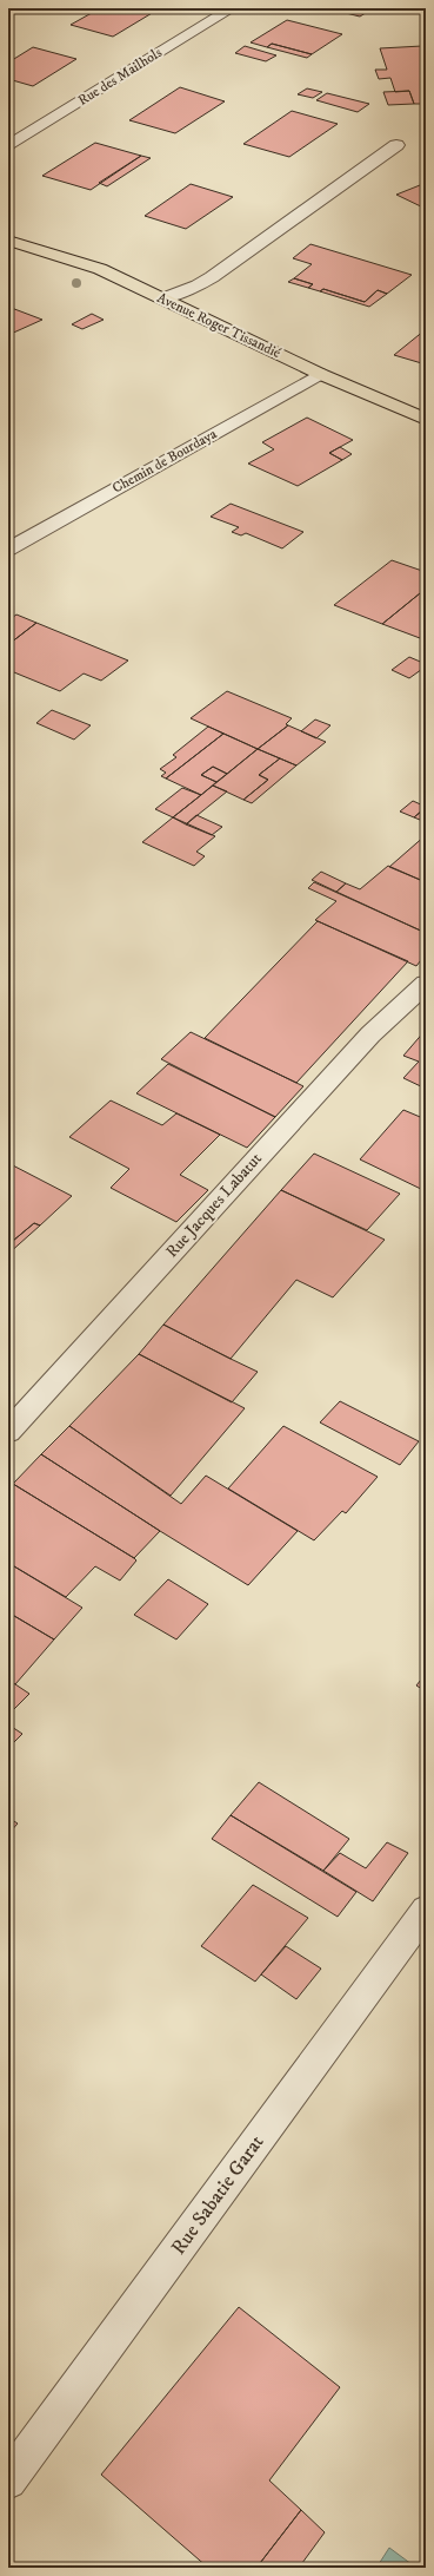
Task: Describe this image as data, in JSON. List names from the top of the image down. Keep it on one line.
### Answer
{"streets":{"main road":["Avenue Roger Tissandié"],"street":["Rue des Mailhols","Chemin de Bourdaya","Rue Jacques Labatut","Rue Sabatie Garat"]},"crossings":[["Avenue Roger Tissandié","Chemin de Bourdaya"]]}
